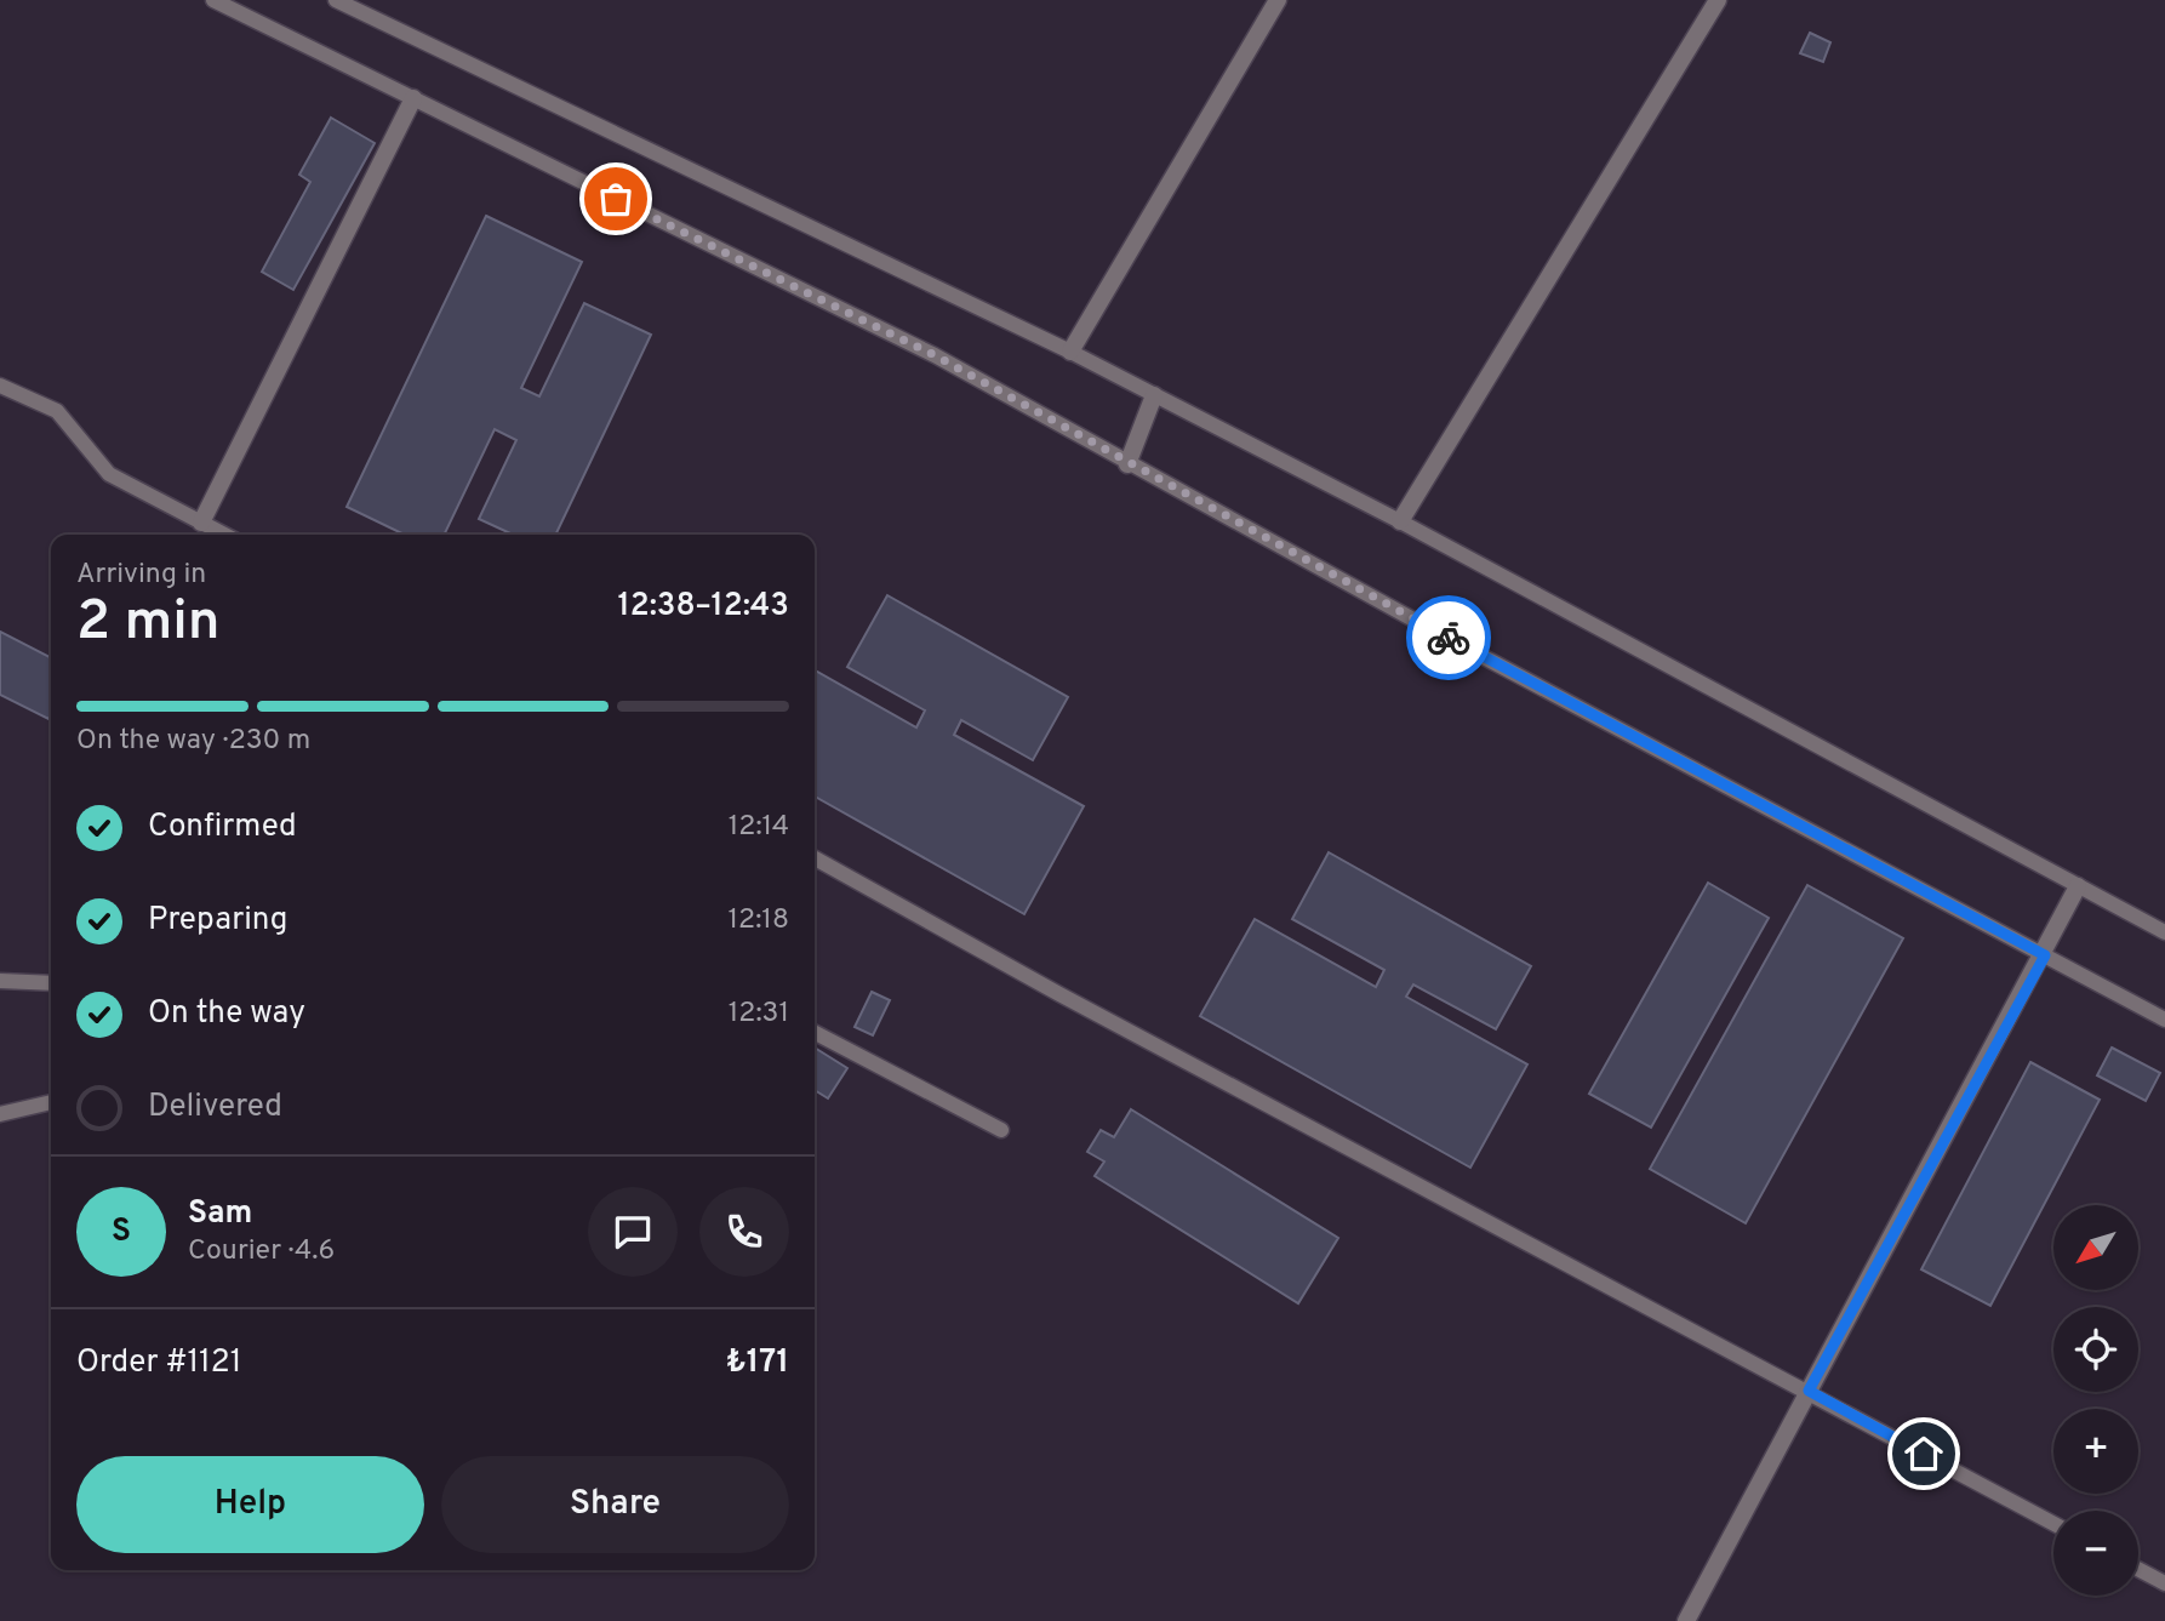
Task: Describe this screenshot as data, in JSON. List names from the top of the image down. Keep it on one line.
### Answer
{"north":"bottom left","page":{"heading":["2 min","Arriving in","12:38–12:43"],"panel":["Sam","Courier · 4.6","Order #1121","₺171"],"bar":"On the way · 230 m","list":[["Confirmed","12:14"],["Preparing","12:18"],["On the way","12:31"],"Delivered"],"round":"S","map_buttons":["+","−"],"buttons":["Help","Share"]}}
